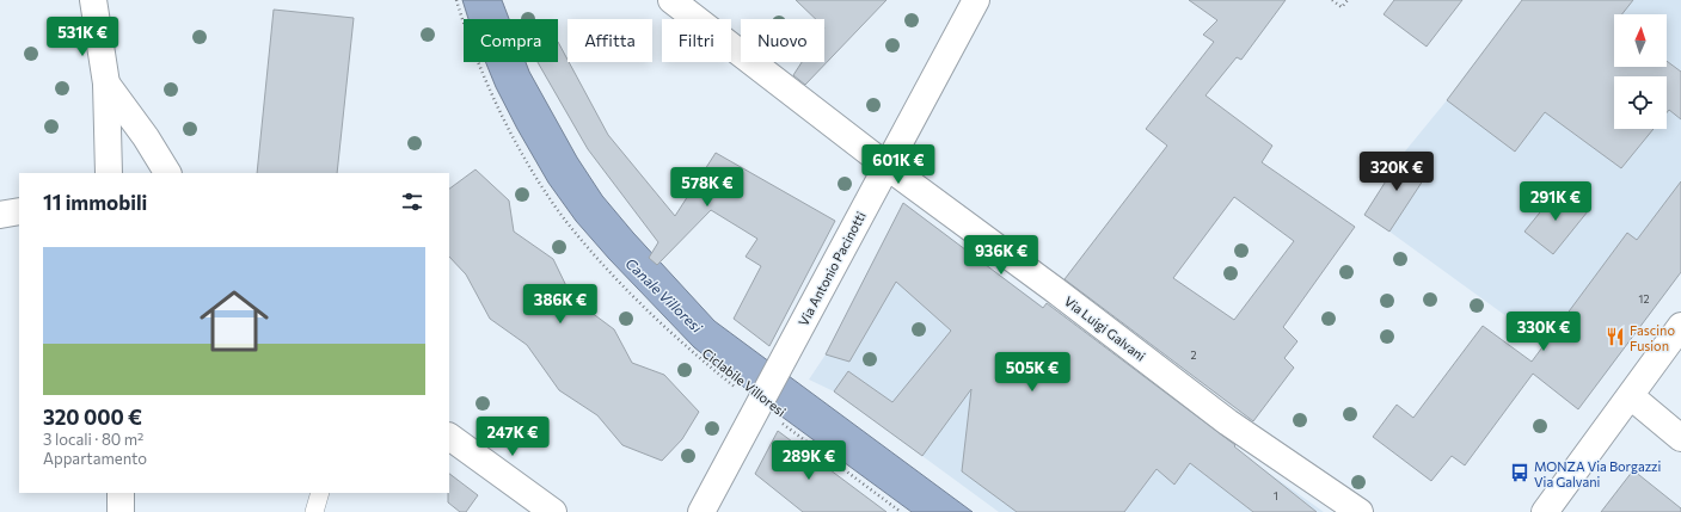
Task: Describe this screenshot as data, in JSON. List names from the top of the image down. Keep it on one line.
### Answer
{"streets":{"street":["Via Antonio Pacinotti","Via Luigi Galvani"],"path":["Ciclabile Villoresi"]},"crossings":[["Via Antonio Pacinotti","Via Luigi Galvani"],["Via Antonio Pacinotti","Ciclabile Villoresi"]],"water":["Canale Villoresi"],"places":{"restaurant":["Fascino Fusion"],"bus stop":["MONZA Via Borgazzi Via Galvani"]},"house_numbers":["12","2","1"],"north":"top","page":{"price":["531K €","601K €","320K €","578K €","291K €","936K €","386K €","330K €","505K €","247K €","289K €"],"chip":["Compra","Affitta","Filtri","Nuovo"],"heading":"11 immobili","list":[{"name":"320 000 €","note":"3 locali · 80 m² · Appartamento"}]}}
